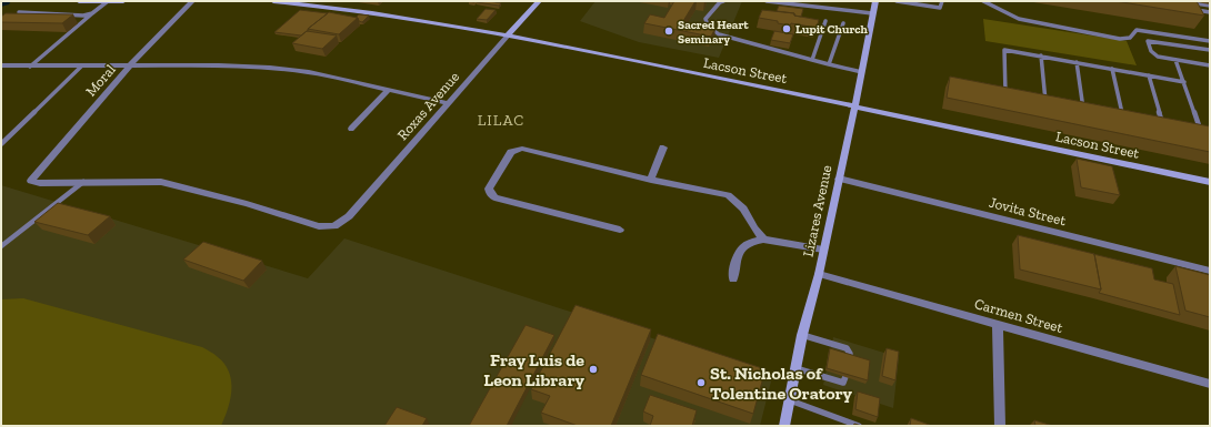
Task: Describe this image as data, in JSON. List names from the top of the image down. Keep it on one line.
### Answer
{"streets":{"main road":["Lacson Street","Roxas Avenue","Lizares Avenue"],"street":["Moral","Jovita Street","Carmen Street"]},"crossings":[["Lacson Street","Roxas Avenue"],["Lacson Street","Lizares Avenue"],["Moral","Roxas Avenue"],["Lizares Avenue","Jovita Street"],["Lizares Avenue","Carmen Street"]],"districts":["LILAC"],"places":["Lupit Church","Sacred Heart Seminary","Fray Luis de Leon Library","St. Nicholas of Tolentine Oratory"]}
